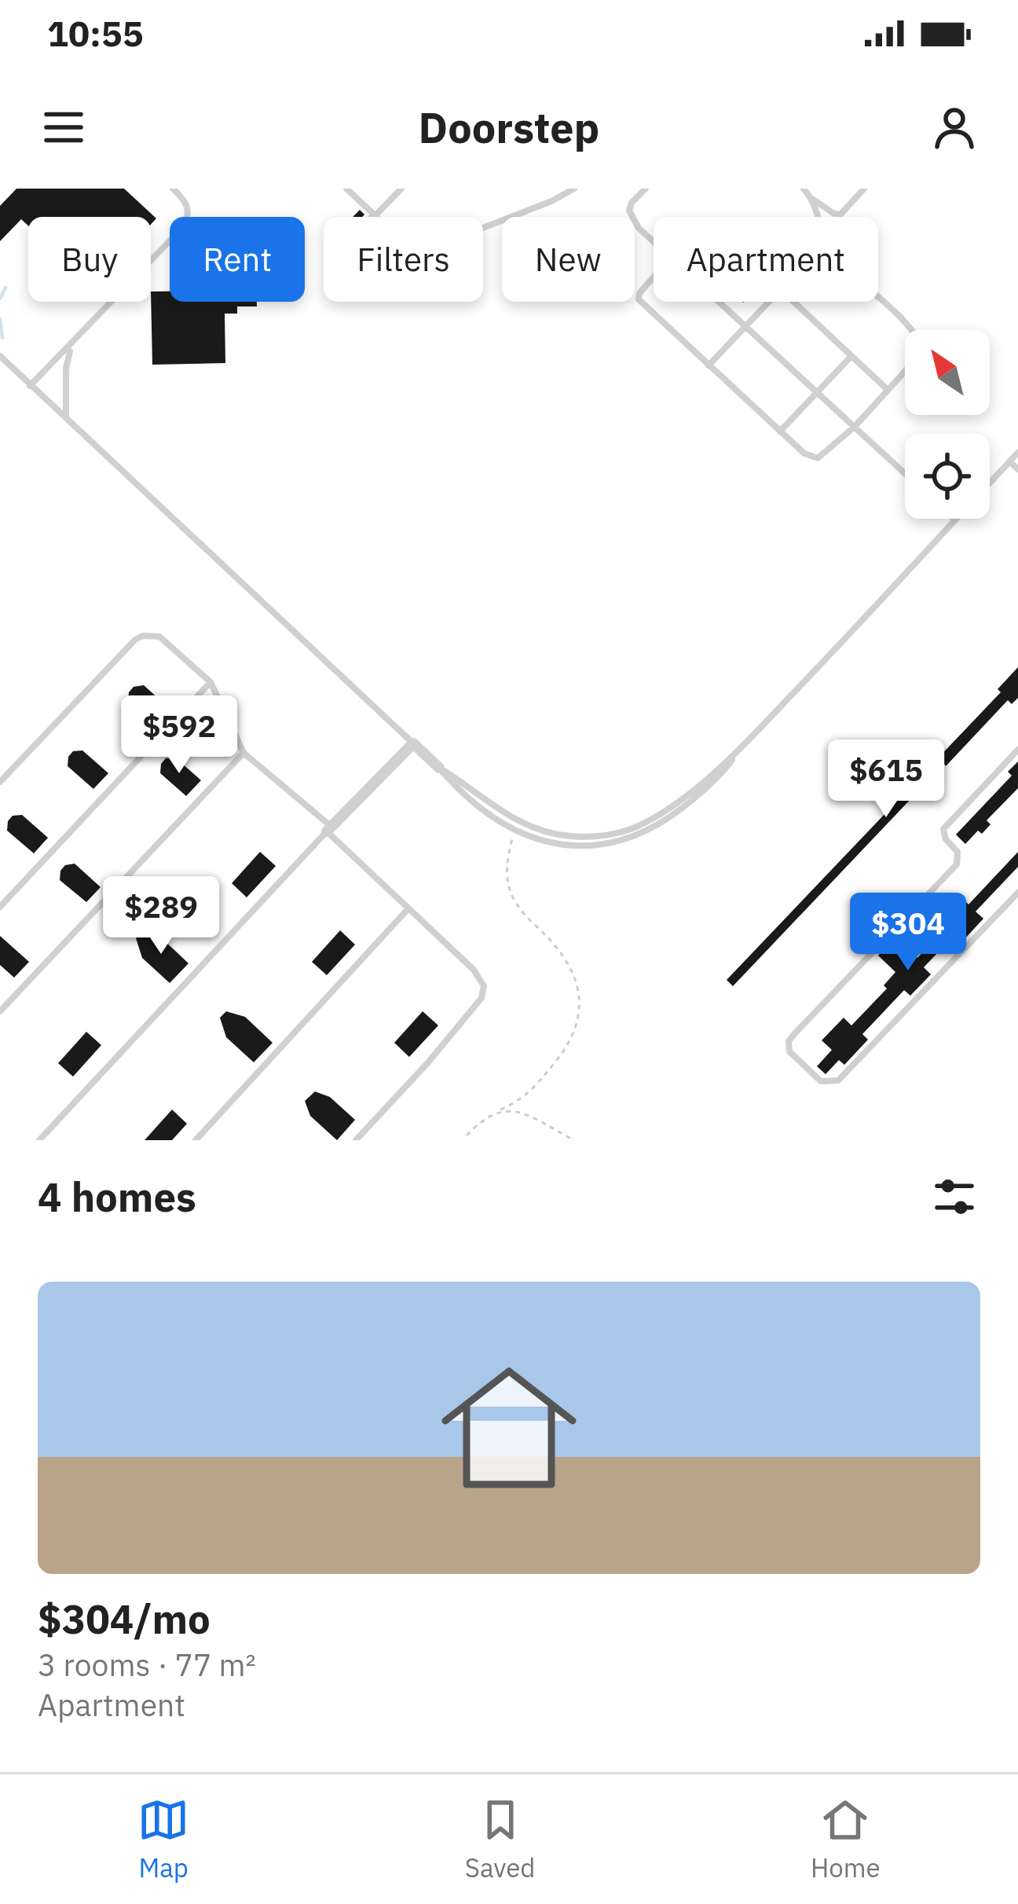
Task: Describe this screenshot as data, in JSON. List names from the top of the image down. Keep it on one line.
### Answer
{"north":"top left","page":{"status":"10:55","header":"Doorstep","chip":["Buy","Rent","Filters","New","Apartment"],"price":["$592","$615","$289","$304"],"heading":"4 homes","list":[{"name":"$304/mo","note":"3 rooms · 77 m² · Apartment"}],"tabs":["Map","Saved","Home"]}}
